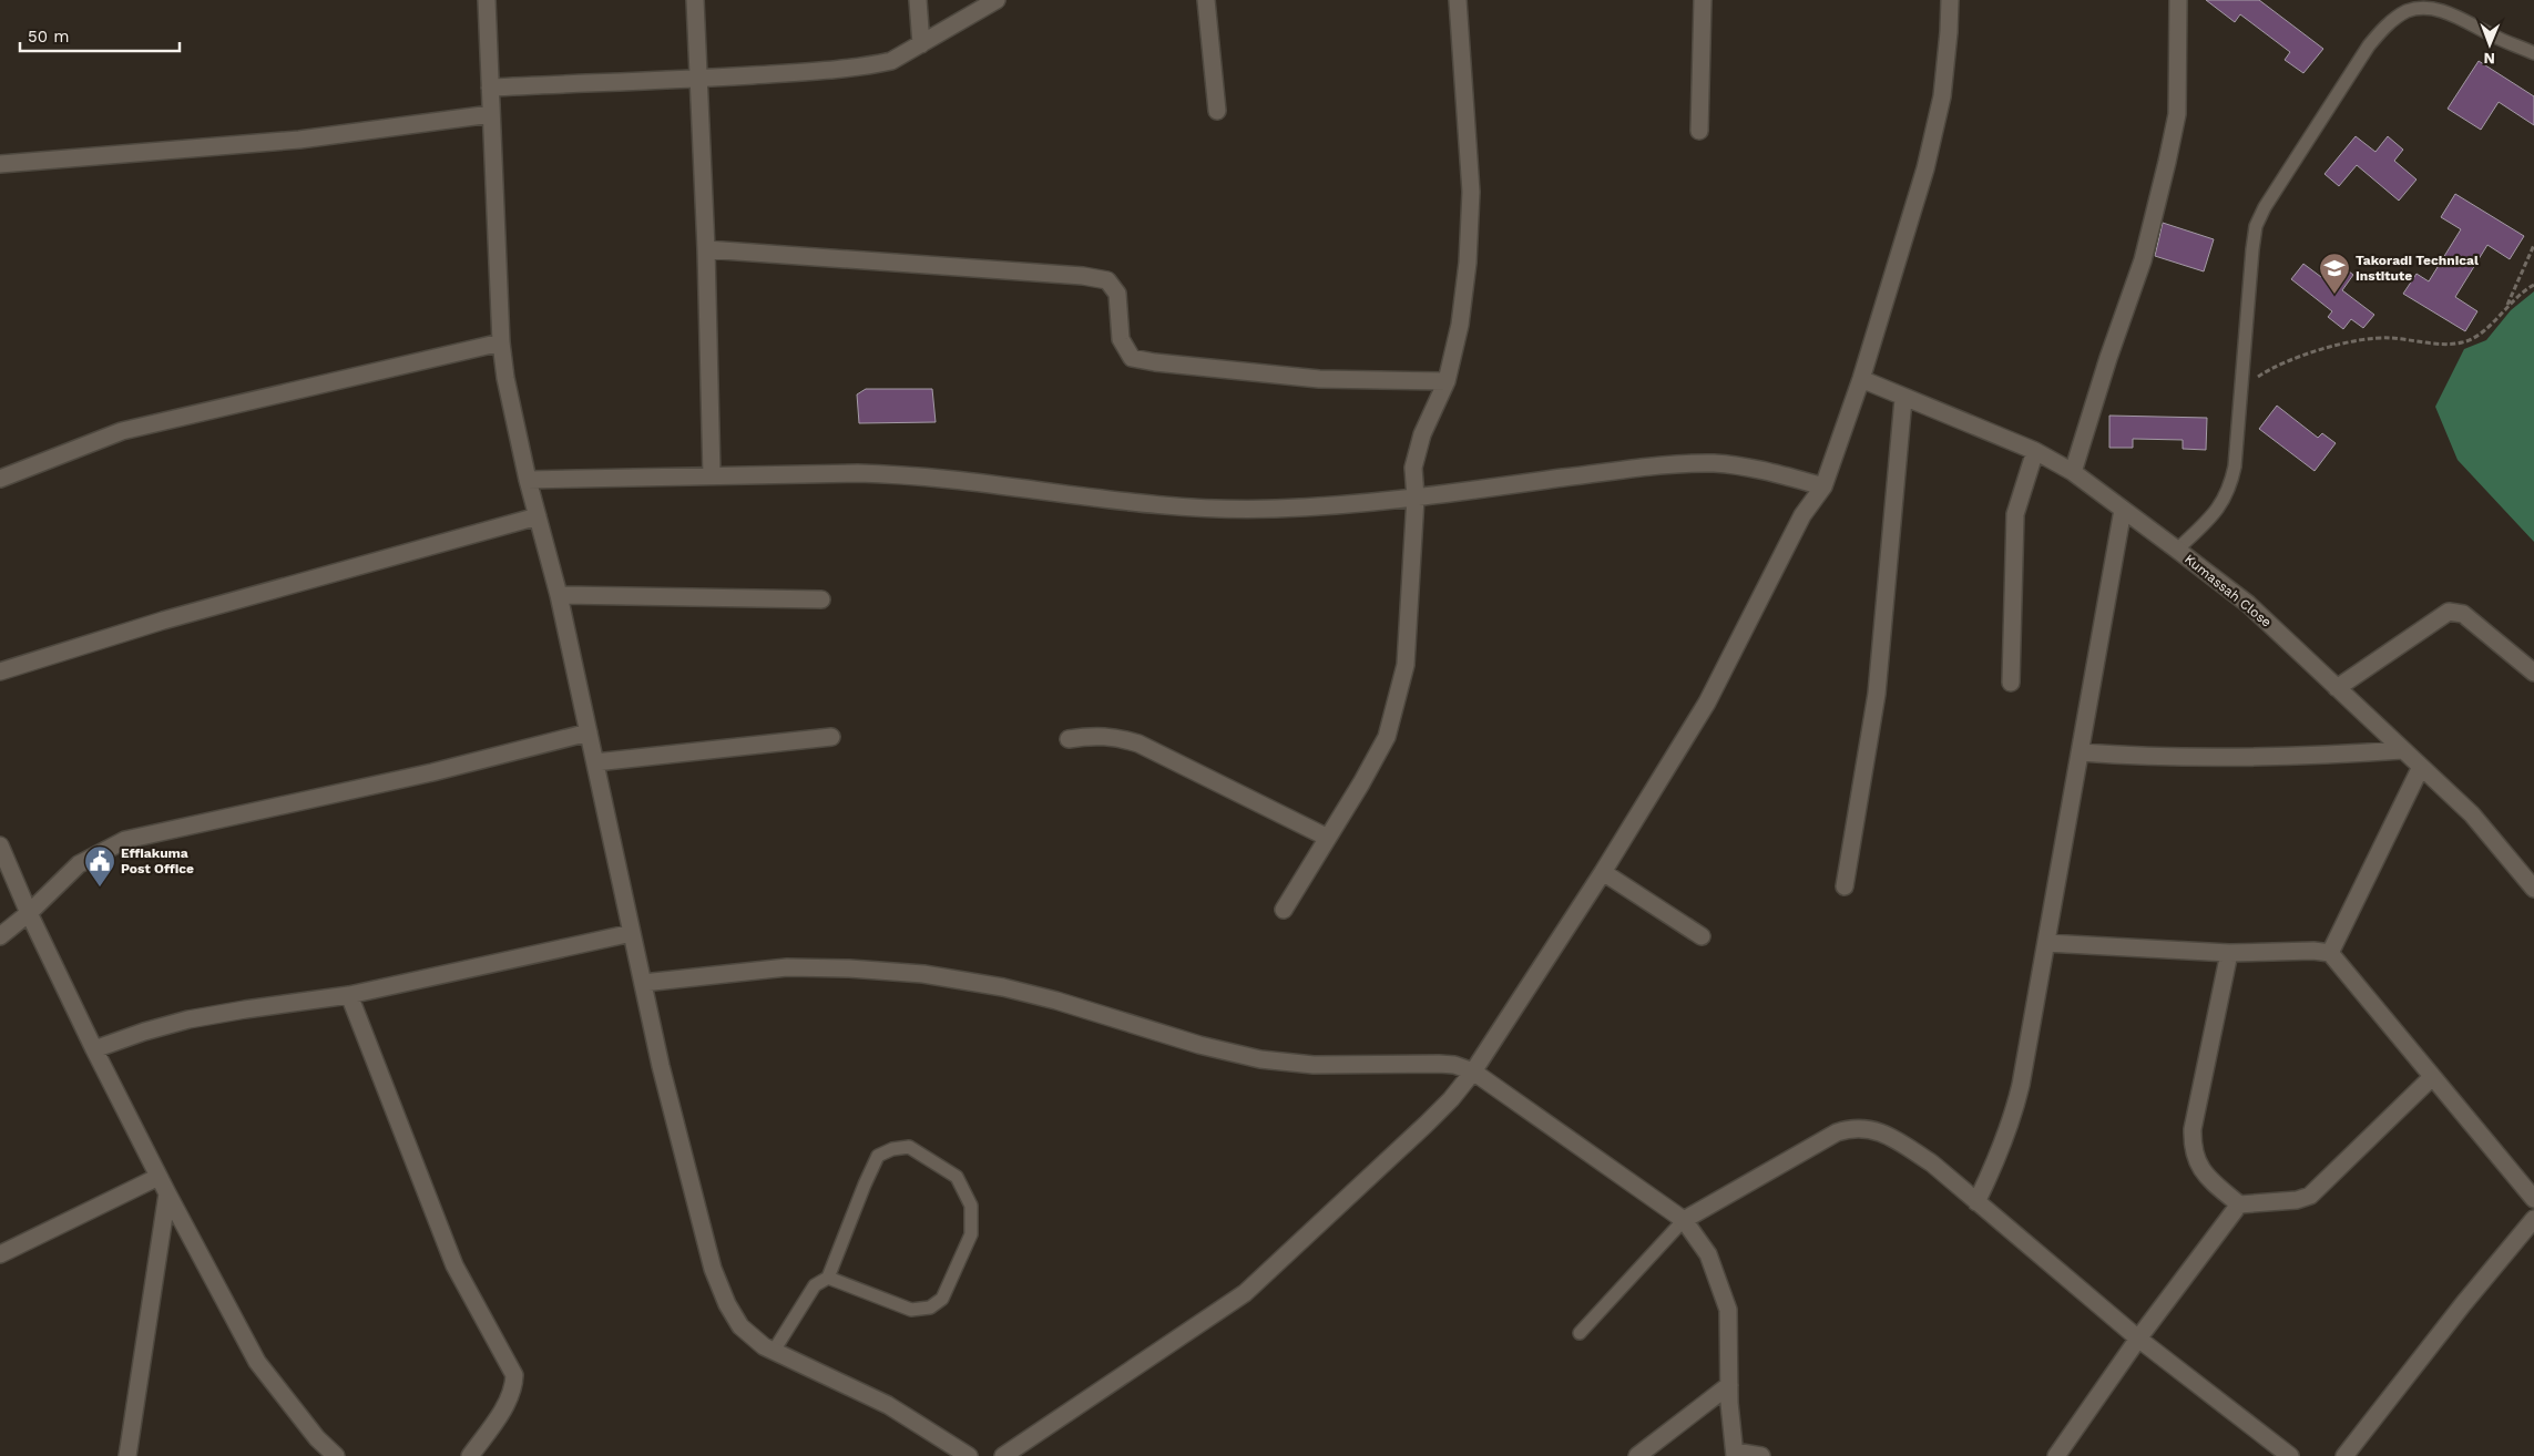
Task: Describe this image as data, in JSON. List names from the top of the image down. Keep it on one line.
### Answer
{"streets":{"street":["Kumassah Close"]},"places":{"school or university":["Takoradi Technical Institute"],"public building":["Effiakuma Post Office"]},"scale_bar":"50 m","north":"bottom"}
